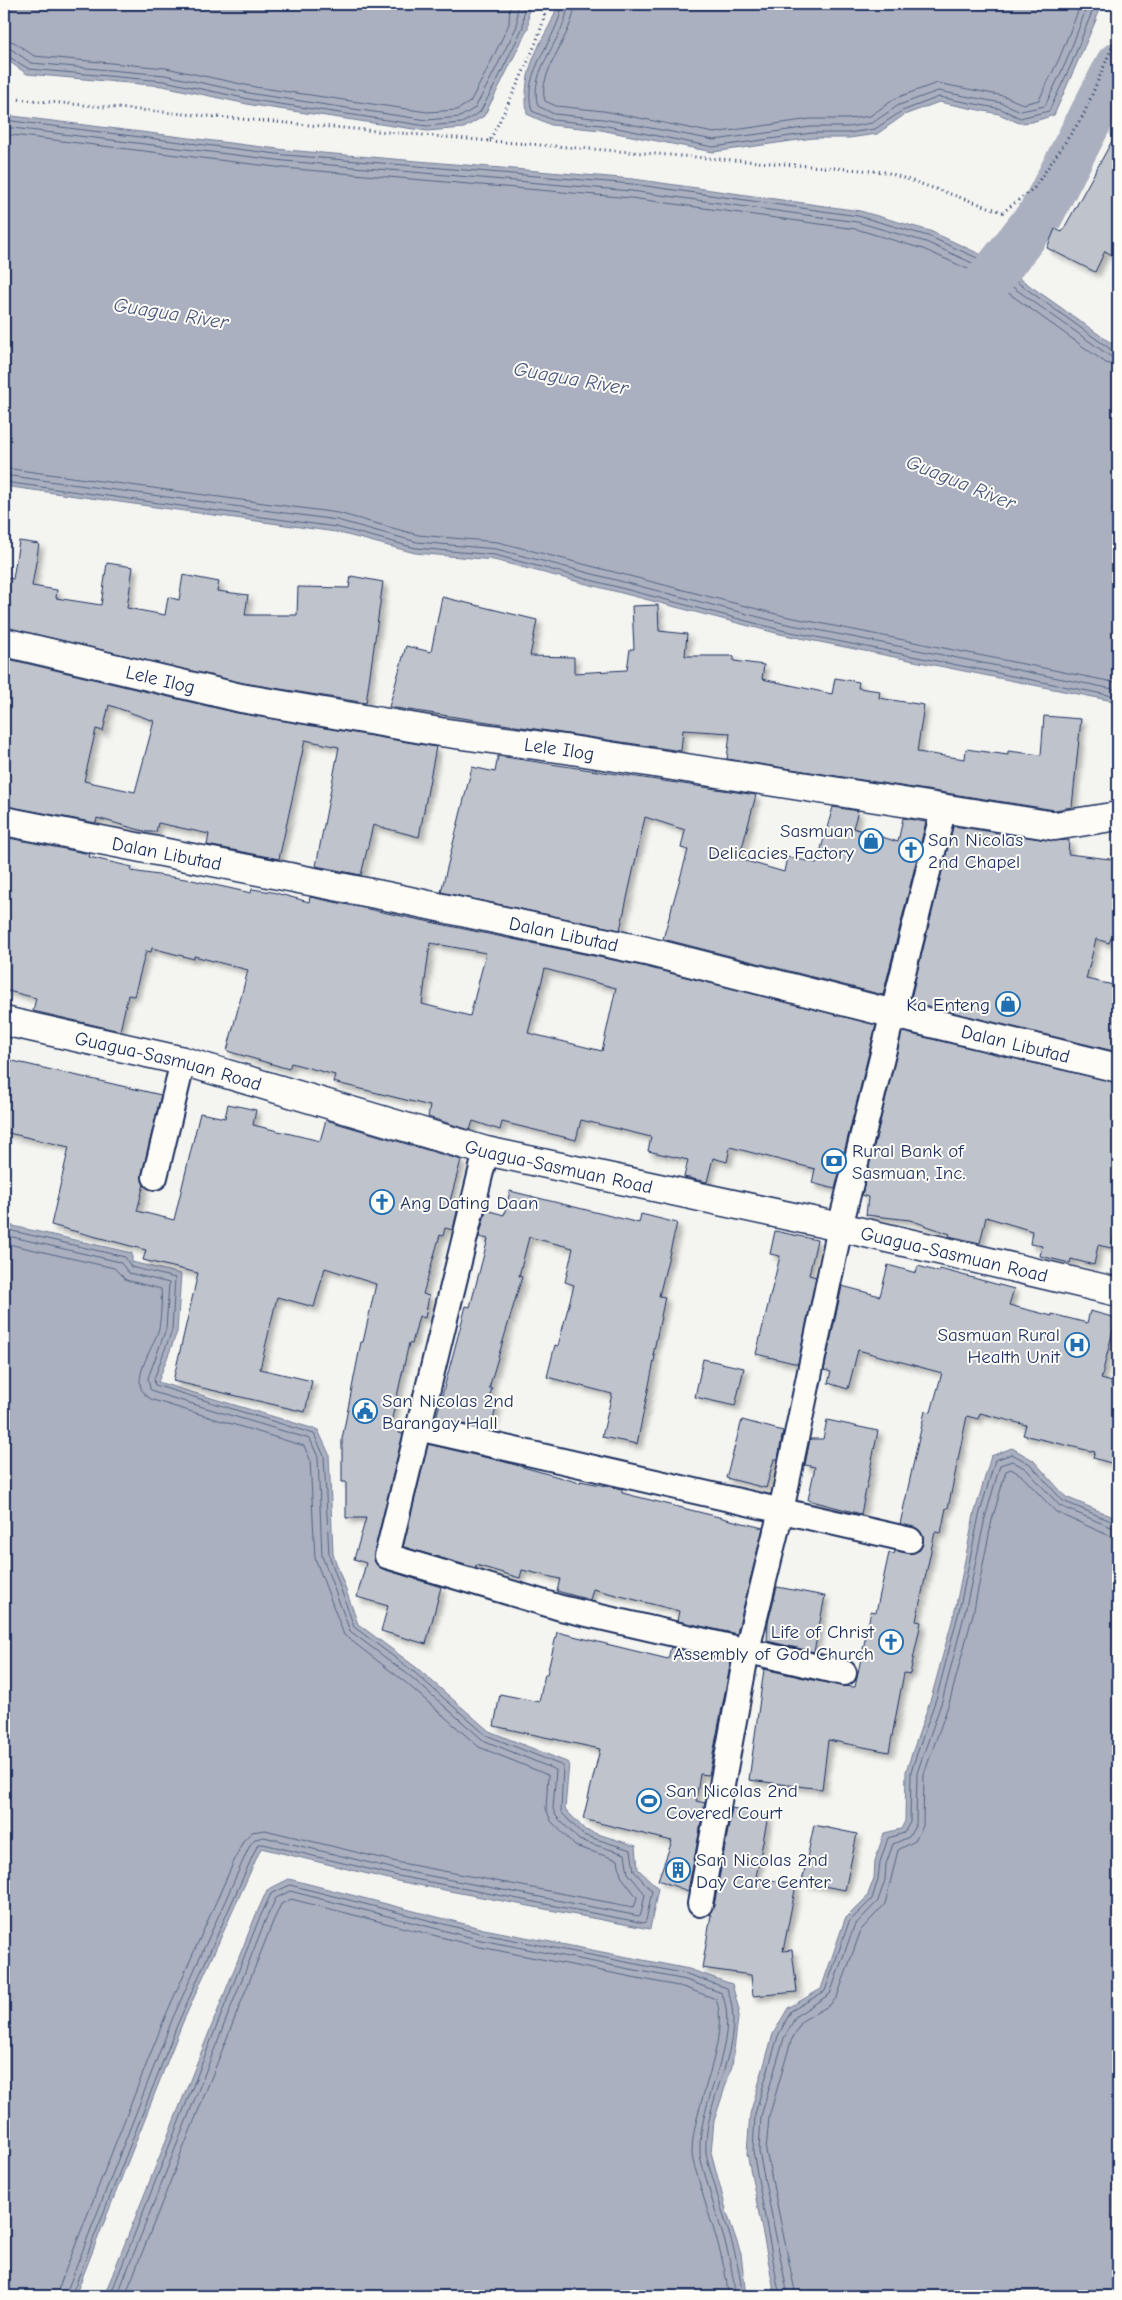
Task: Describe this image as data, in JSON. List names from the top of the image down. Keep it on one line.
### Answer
{"streets":{"street":["Lele Ilog","Dalan Libutad","Guagua-Sasmuan Road"]},"water":["Guagua River"],"places":{"shop":["Sasmuan Delicacies Factory","Ka Enteng"],"church":["San Nicolas 2nd Chapel","Ang Dating Daan","Life of Christ Assembly of God Church"],"bank":["Rural Bank of Sasmuan, Inc."],"hospital":["Sasmuan Rural Health Unit"],"public building":["San Nicolas 2nd Barangay Hall"],"sports":["San Nicolas 2nd Covered Court"],"building":["San Nicolas 2nd Day Care Center"]}}
